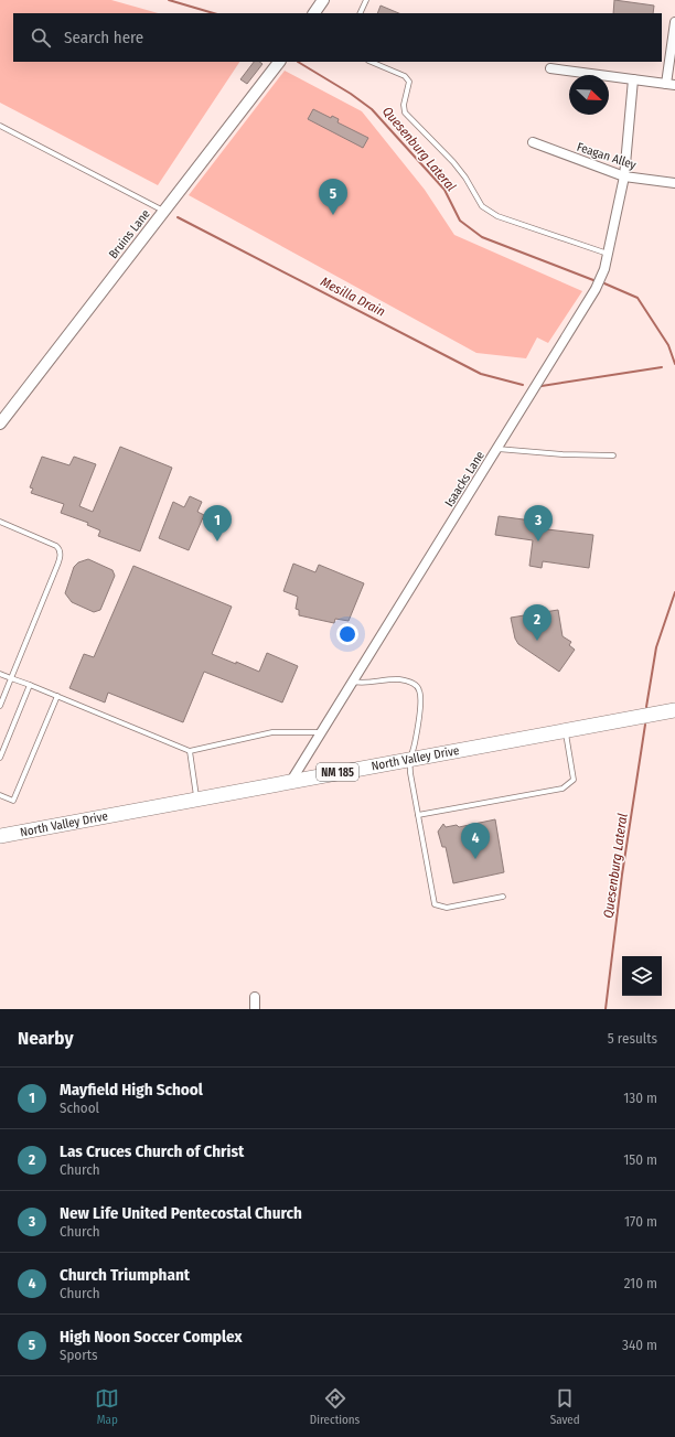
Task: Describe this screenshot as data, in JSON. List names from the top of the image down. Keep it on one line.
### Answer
{"streets":{"main road":["North Valley Drive","NM 185"],"street":["Feagan Alley","Bruins Lane","Isaacks Lane"]},"crossings":[["Feagan Alley","Isaacks Lane"],["Isaacks Lane","North Valley Drive"]],"water":["Quesenburg Lateral","Mesilla Drain"],"north":"bottom right","page":{"search":"Search here","pins":["5","1","3","2","4"],"heading":["Nearby","5 results"],"list":[{"mark":"1","name":"Mayfield High School","note":"School","value":"130 m"},{"mark":"2","name":"Las Cruces Church of Christ","note":"Church","value":"150 m"},{"mark":"3","name":"New Life United Pentecostal Church","note":"Church","value":"170 m"},{"mark":"4","name":"Church Triumphant","note":"Church","value":"210 m"},{"mark":"5","name":"High Noon Soccer Complex","note":"Sports","value":"340 m"}],"nav":["Map","Directions","Saved"]}}
